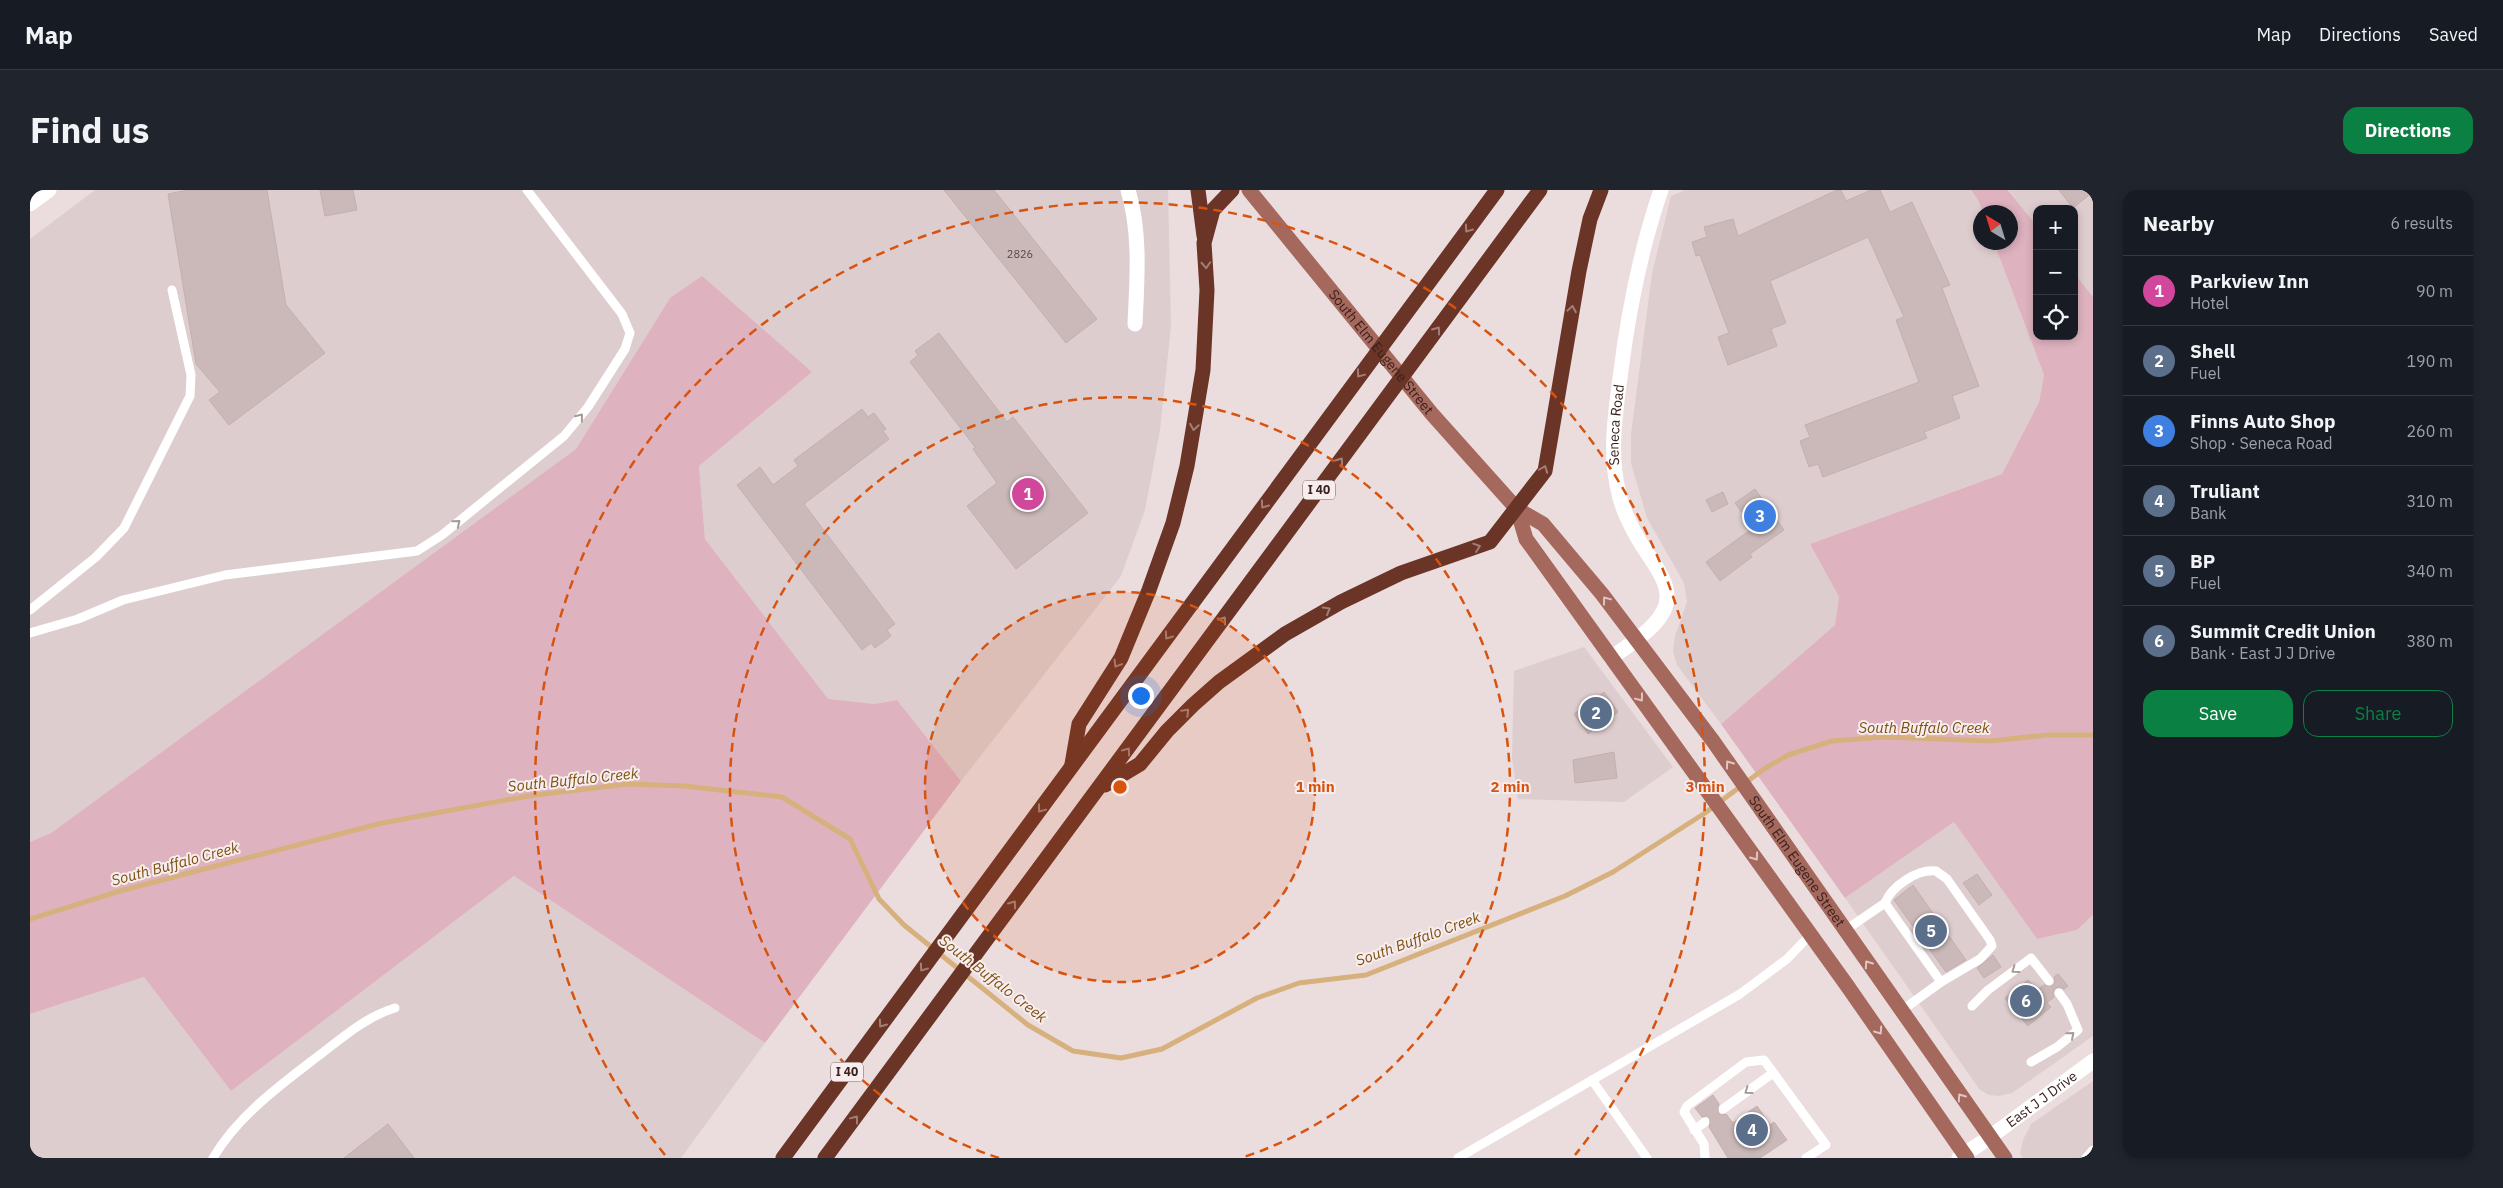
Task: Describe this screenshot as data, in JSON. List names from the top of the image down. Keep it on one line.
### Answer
{"streets":{"highway":["I 40"],"main road":["South Elm Eugene Street"],"street":["Seneca Road","East J J Drive"]},"crossings":[["South Elm Eugene Street","Seneca Road"],["South Elm Eugene Street","East J J Drive"]],"water":["South Buffalo Creek"],"house_numbers":["2826"],"north":"top left","page":{"header":"Map","nav":["Map","Directions","Saved"],"title":"Find us","buttons":["Directions",["Save","Share"]],"heading":["Nearby","6 results"],"map_buttons":["+","−"],"list":[{"mark":"1","name":"Parkview Inn","note":"Hotel","value":"90 m"},{"mark":"2","name":"Shell","note":"Fuel","value":"190 m"},{"mark":"3","name":"Finns Auto Shop","note":"Shop · Seneca Road","value":"260 m"},{"mark":"4","name":"Truliant","note":"Bank","value":"310 m"},{"mark":"5","name":"BP","note":"Fuel","value":"340 m"},{"mark":"6","name":"Summit Credit Union","note":"Bank · East J J Drive","value":"380 m"}],"pins":["1","3","2","5","6","4"]},"rings":["1 min","2 min","3 min"]}
